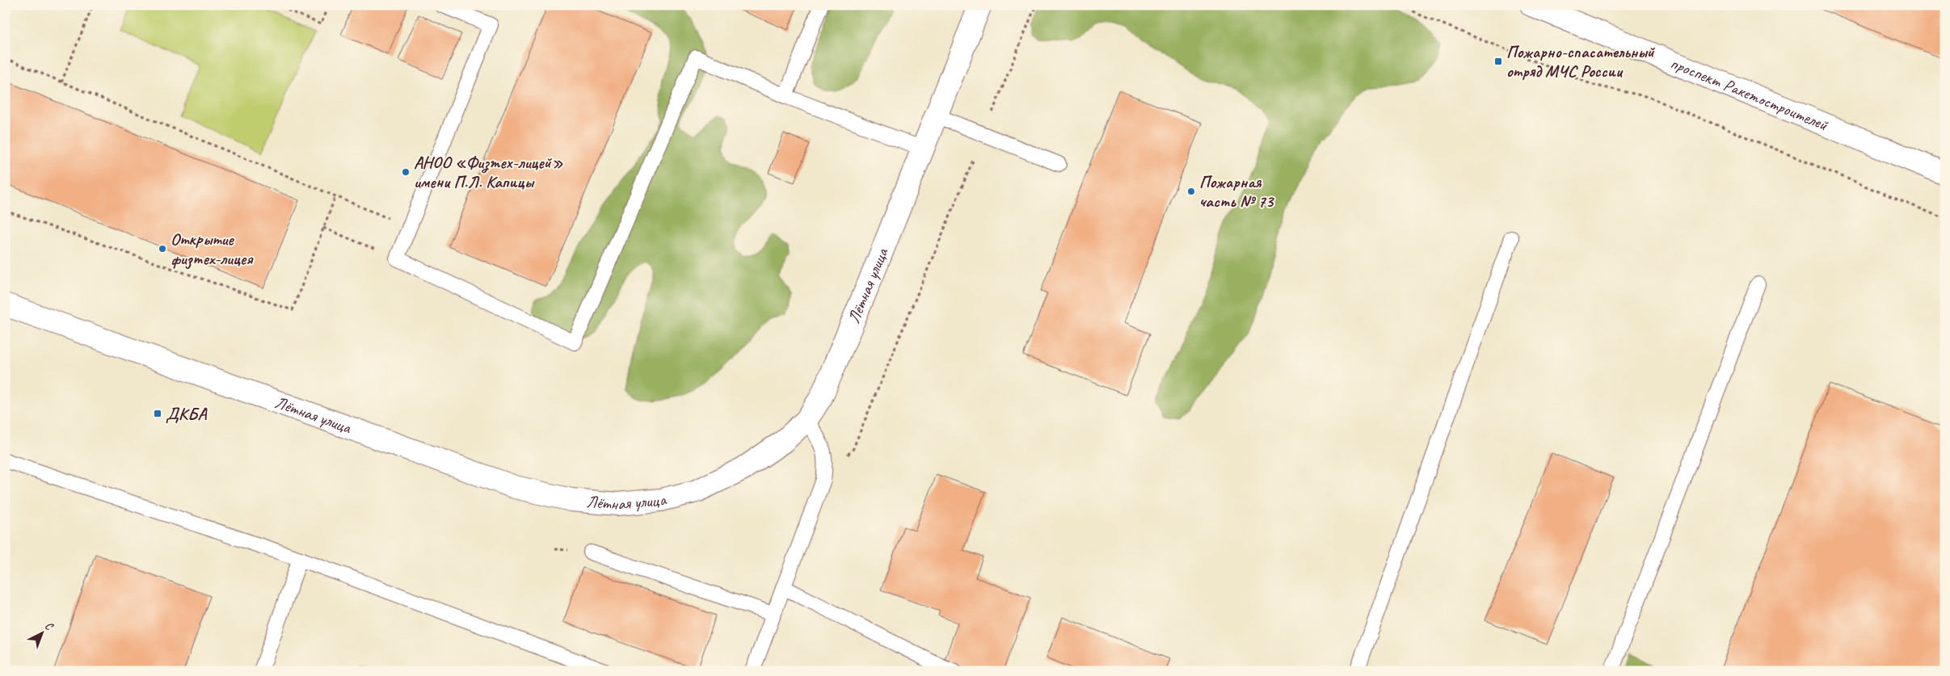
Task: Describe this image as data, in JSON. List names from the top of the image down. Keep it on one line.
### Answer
{"streets":{"street":["проспект Ракетостроителей","Лётная улица"]},"places":{"transit":["Пожарно-спасательный отряд МЧС России","ДКБА"],"other":["АНОО «Физтех-лицей» имени П.Л. Капицы","Пожарная часть № 73","Открытие физтех-лицея"]},"north":"top right"}
